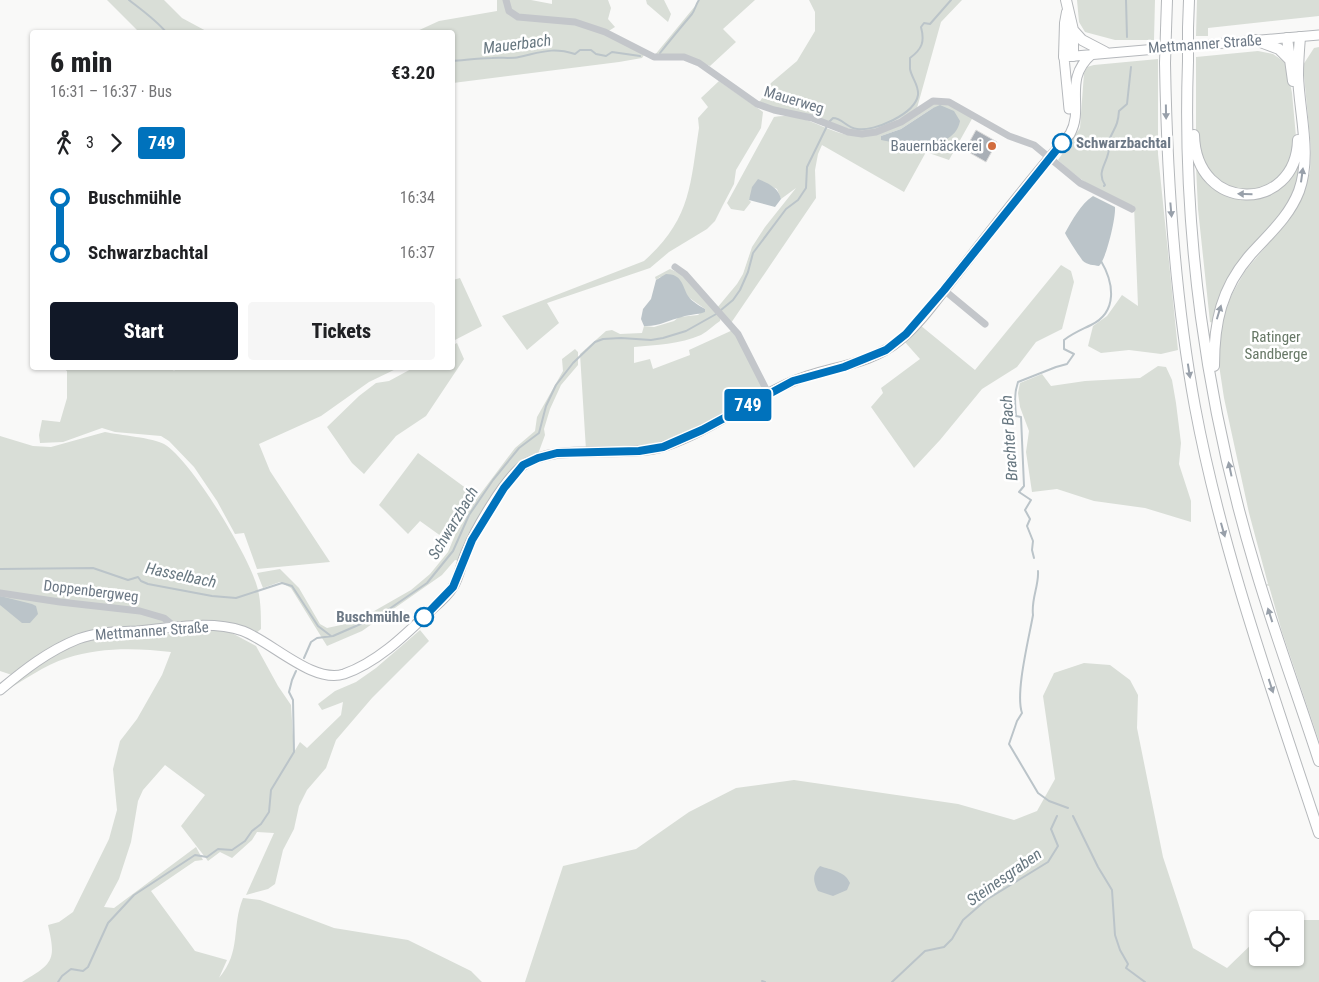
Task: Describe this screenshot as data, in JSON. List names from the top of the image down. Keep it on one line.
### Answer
{"streets":{"main road":["Mettmanner Straße"],"street":["Mauerweg","Doppenbergweg"]},"crossings":[["Mettmanner Straße","Mauerweg"],["Mettmanner Straße","Doppenbergweg"]],"water":["Mauerbach","Brachter Bach","Schwarzbach","Hasselbach","Steinesgraben"],"parks":["Ratinger Sandberge"],"places":["Schwarzbachtal","Bauernbäckerei","Buschmühle"],"lines":["bus line 749"],"page":{"on_map":"749","heading":["6 min","16:31 – 16:37 · Bus","€3.20"],"legs":["3","749"],"list":[{"name":"Buschmühle","value":"16:34"},{"name":"Schwarzbachtal","value":"16:37"}],"buttons":["Start","Tickets"]}}
